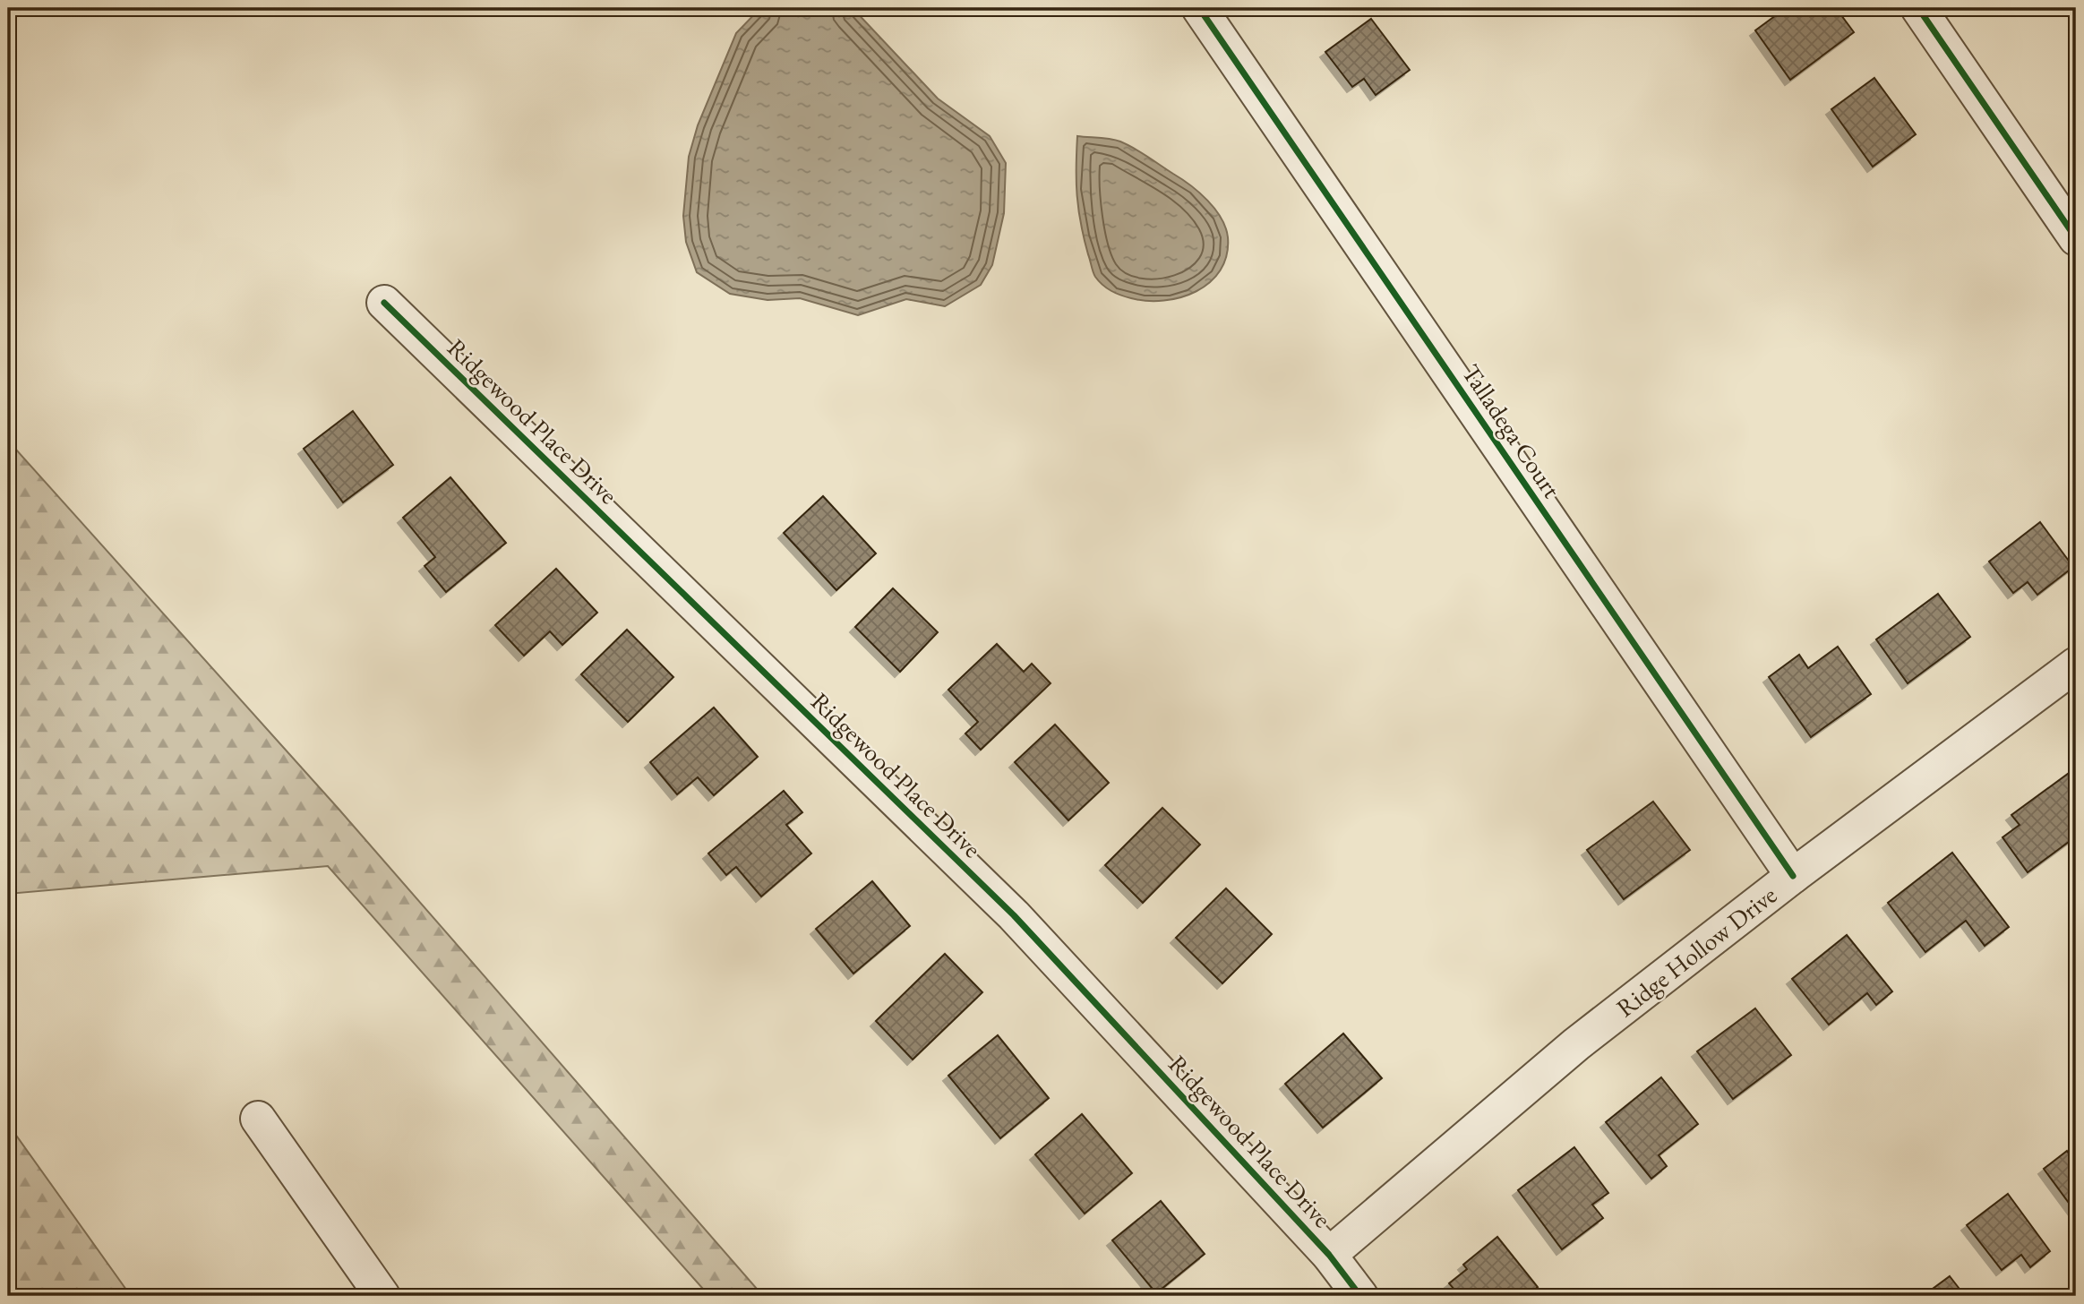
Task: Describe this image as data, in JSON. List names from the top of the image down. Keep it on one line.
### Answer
{"streets":{"street":["Ridgewood Place Drive","Talladega Court","Ridge Hollow Drive"]},"crossings":[["Ridgewood Place Drive","Ridge Hollow Drive"],["Talladega Court","Ridge Hollow Drive"]]}
